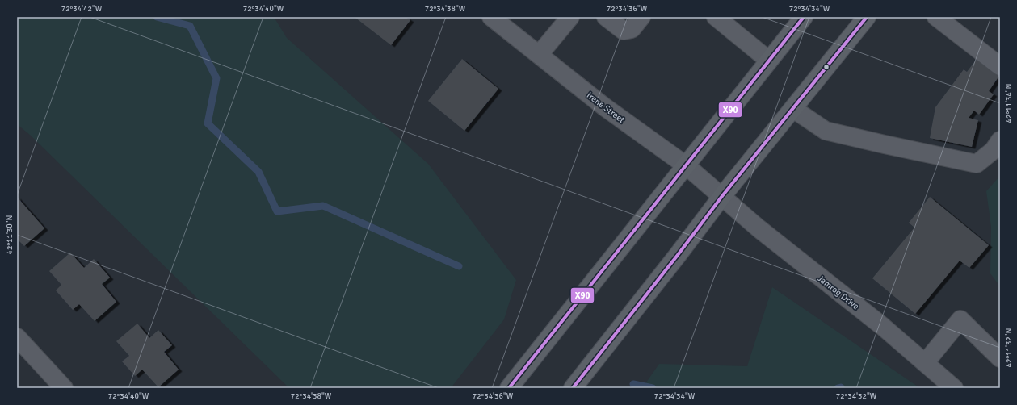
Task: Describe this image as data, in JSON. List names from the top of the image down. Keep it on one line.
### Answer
{"streets":{"street":["Irene Street","Jamrog Drive"]},"crossings":[["Irene Street","Jamrog Drive"]],"lines":["transit line X90"],"coordinates":["72°34'42\"W","72°34'40\"W","72°34'38\"W","72°34'36\"W","72°34'34\"W","42°11'34\"N","42°11'30\"N","42°11'32\"N","72°34'32\"W"]}
